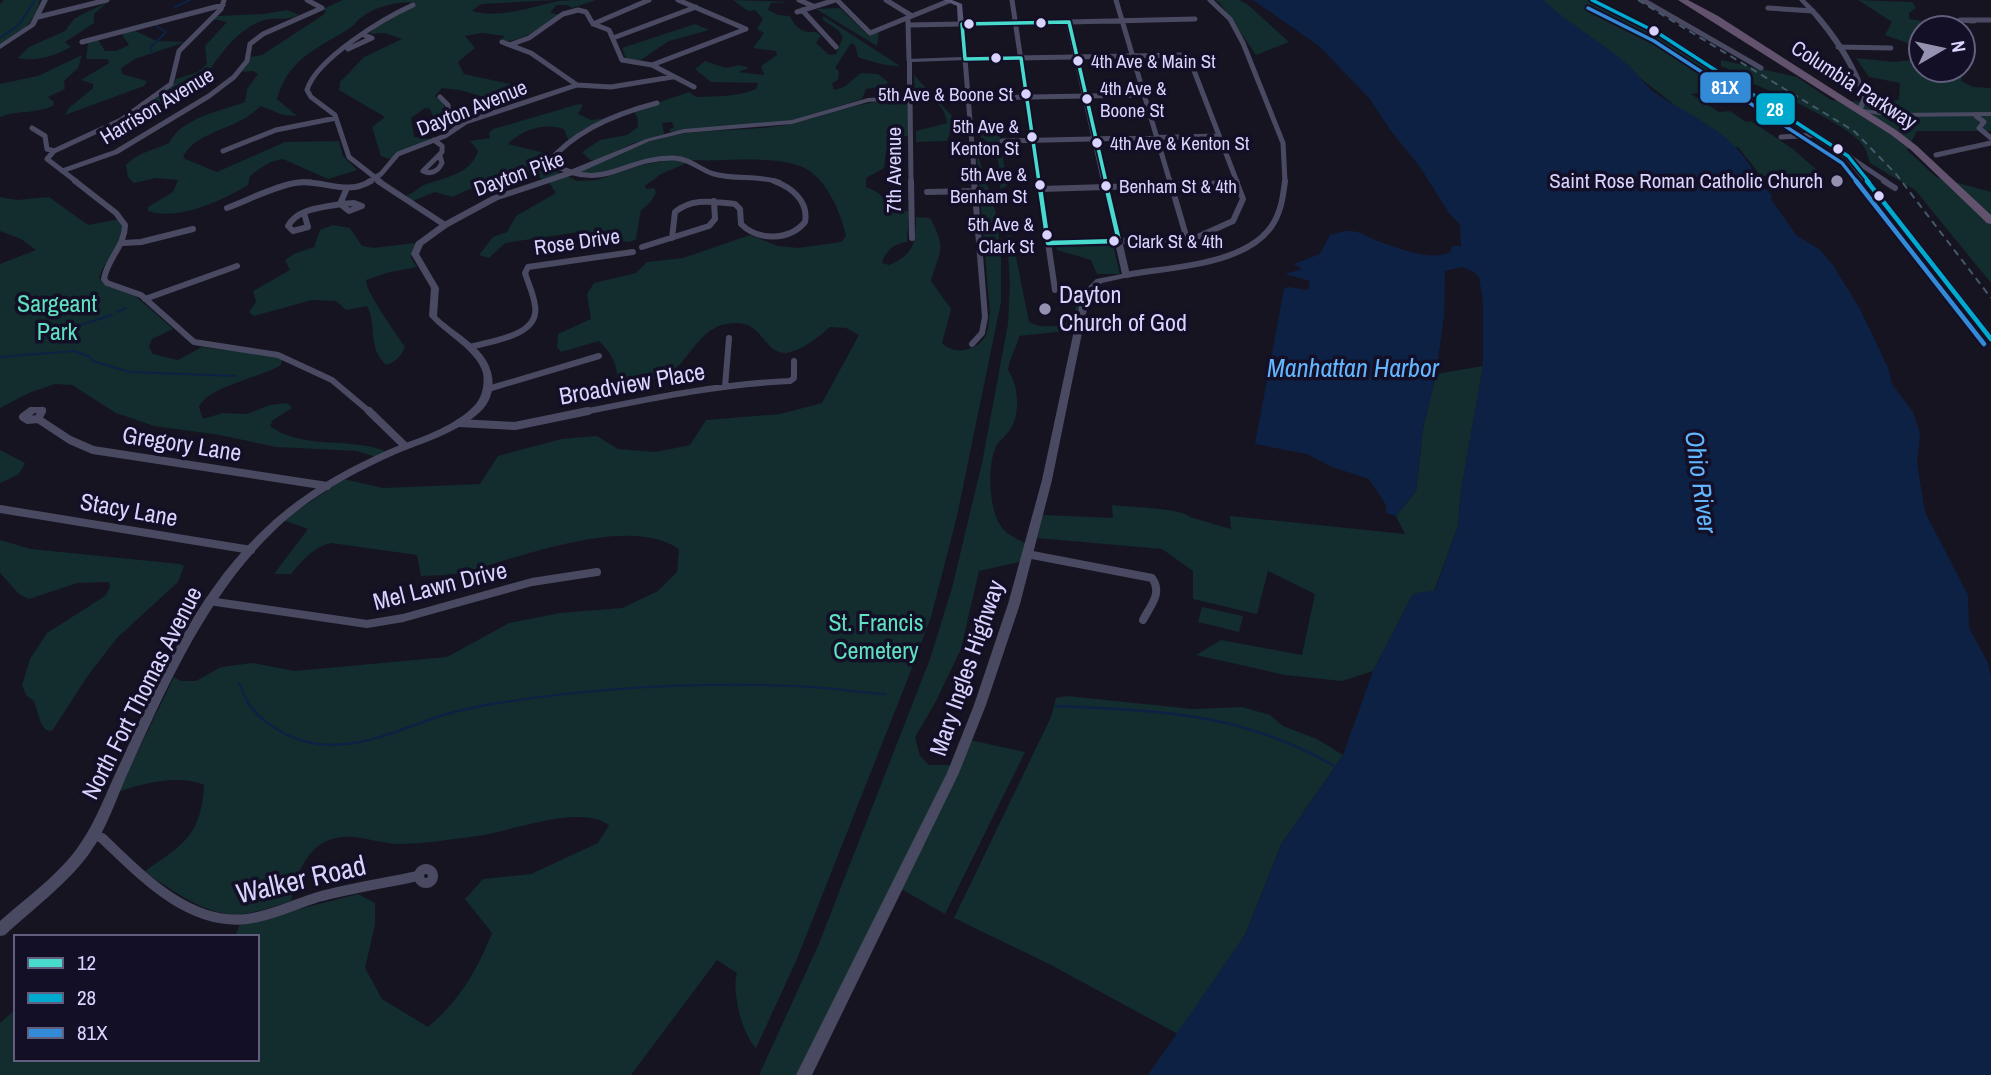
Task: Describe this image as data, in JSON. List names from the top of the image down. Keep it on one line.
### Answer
{"streets":{"highway":["Columbia Parkway"],"street":["Harrison Avenue","Dayton Avenue","7th Avenue","Dayton Pike","Rose Drive","Broadview Place","Gregory Lane","Stacy Lane","Mel Lawn Drive","Mary Ingles Highway","North Fort Thomas Avenue","Walker Road"]},"crossings":[["7th Avenue","Dayton Pike"],["Dayton Pike","Rose Drive"],["Gregory Lane","North Fort Thomas Avenue"],["Stacy Lane","North Fort Thomas Avenue"],["Mel Lawn Drive","North Fort Thomas Avenue"],["North Fort Thomas Avenue","Walker Road"]],"water":["Manhattan Harbor","Ohio River"],"parks":["Sargeant Park","St. Francis Cemetery"],"places":["4th Ave & Main St","5th Ave & Boone St","4th Ave & Boone St","5th Ave & Kenton St","4th Ave & Kenton St","Saint Rose Roman Catholic Church","5th Ave & Benham St","Benham St & 4th","5th Ave & Clark St","Clark St & 4th","Dayton Church of God"],"lines":["transit line 28","transit line 81X","transit line 12"],"legend":["12","28","81X"],"north":"right"}
